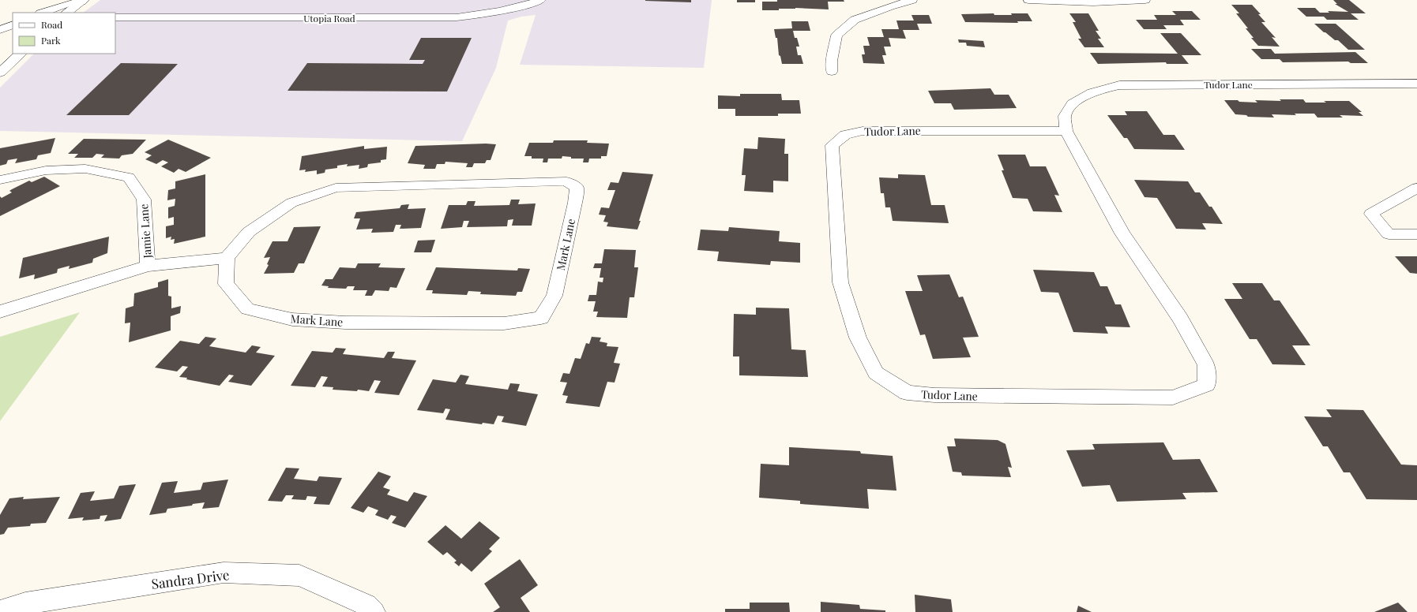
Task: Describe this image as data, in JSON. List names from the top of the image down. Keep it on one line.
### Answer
{"streets":{"street":["Utopia Road","Tudor Lane","Jamie Lane","Mark Lane","Sandra Drive"]},"legend":["Road","Park"]}
